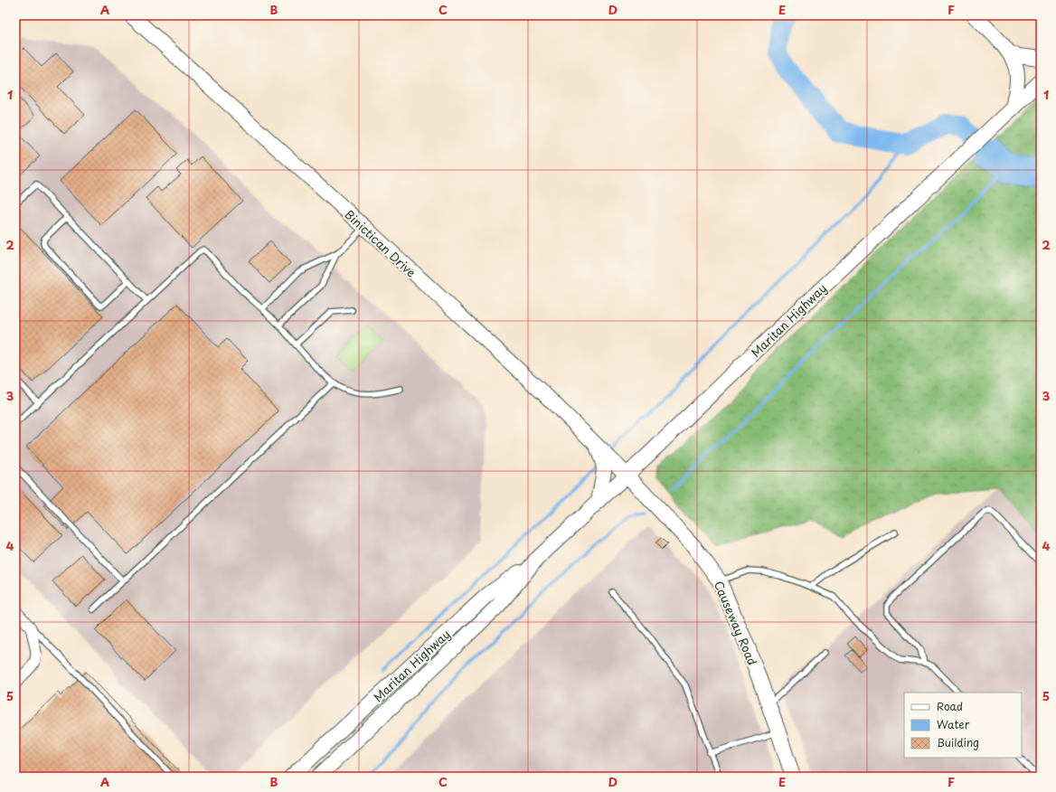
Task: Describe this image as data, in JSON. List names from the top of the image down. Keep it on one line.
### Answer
{"streets":{"main road":["Binictican Drive","Maritan Highway","Causeway Road"]},"crossings":[["Binictican Drive","Maritan Highway"],["Binictican Drive","Causeway Road"],["Maritan Highway","Causeway Road"]],"legend":["Road","Water","Building"],"grid":{"columns":["A","B","C","D","E","F"],"rows":["1","2","3","4","5"]}}
